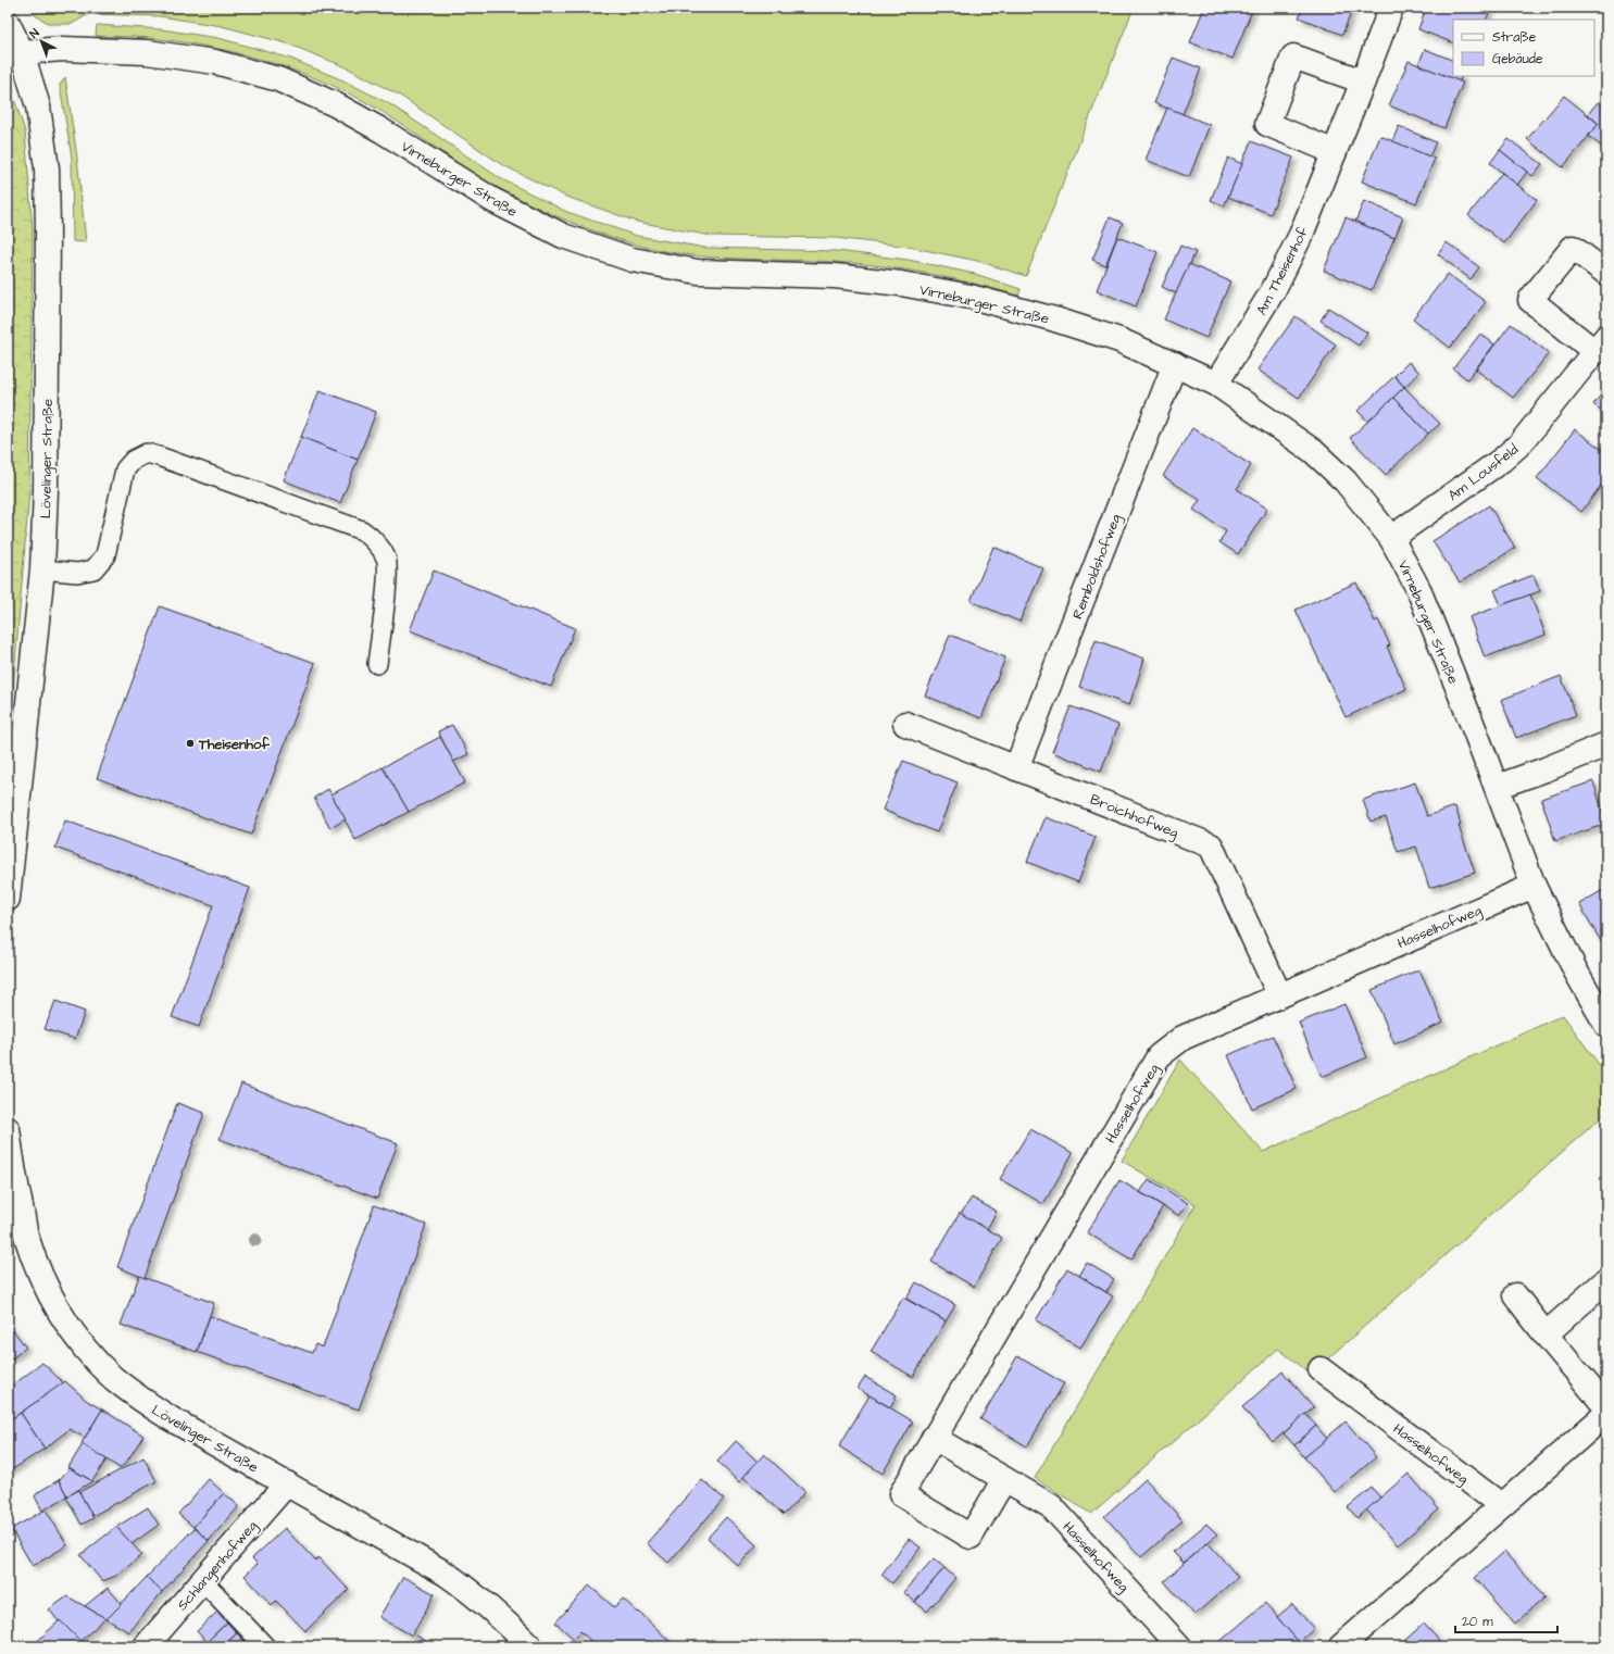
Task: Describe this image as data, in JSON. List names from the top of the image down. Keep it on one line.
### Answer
{"streets":{"street":["Virneburger Straße","Am Theisenhof","Lövelinger Straße","Am Lousfeld","Remboldshofweg","Broichhofweg","Hasselhofweg","Schlangenhofweg"]},"crossings":[["Virneburger Straße","Am Theisenhof"],["Virneburger Straße","Lövelinger Straße"],["Virneburger Straße","Am Lousfeld"],["Virneburger Straße","Remboldshofweg"],["Virneburger Straße","Hasselhofweg"],["Lövelinger Straße","Schlangenhofweg"],["Remboldshofweg","Broichhofweg"],["Broichhofweg","Hasselhofweg"]],"places":["Theisenhof"],"legend":["Straße","Gebäude"],"scale_bar":"20 m","north":"top left"}
